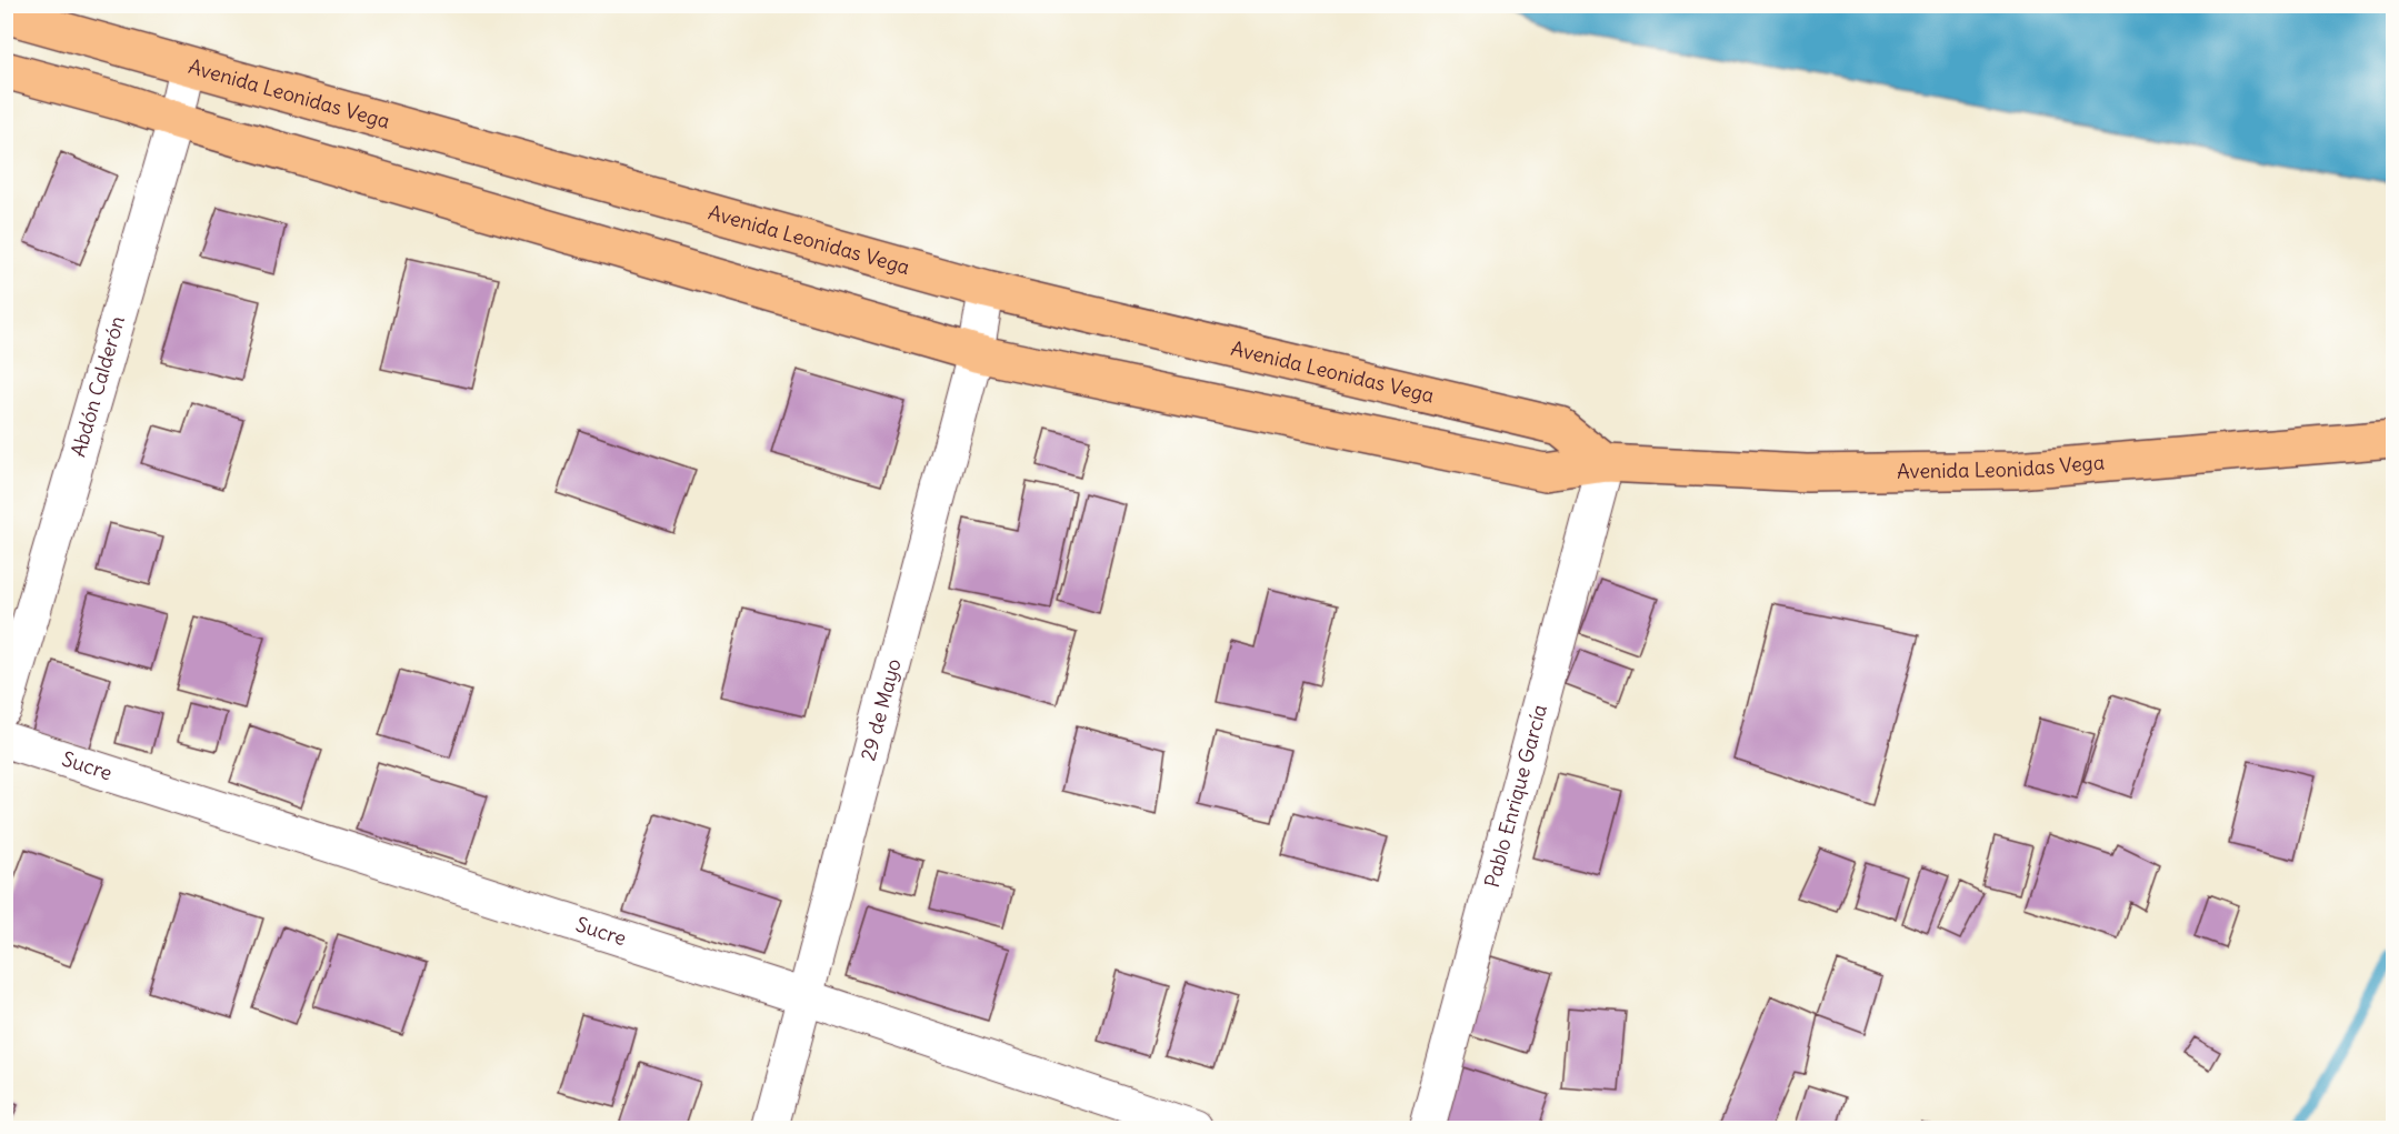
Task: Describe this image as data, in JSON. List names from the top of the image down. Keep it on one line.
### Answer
{"streets":{"highway":["Avenida Leonidas Vega"],"street":["Abdón Calderón","29 de Mayo","Sucre","Pablo Enrique García"]},"crossings":[["Avenida Leonidas Vega","Abdón Calderón"],["Avenida Leonidas Vega","29 de Mayo"],["Avenida Leonidas Vega","Pablo Enrique García"],["29 de Mayo","Sucre"]]}
